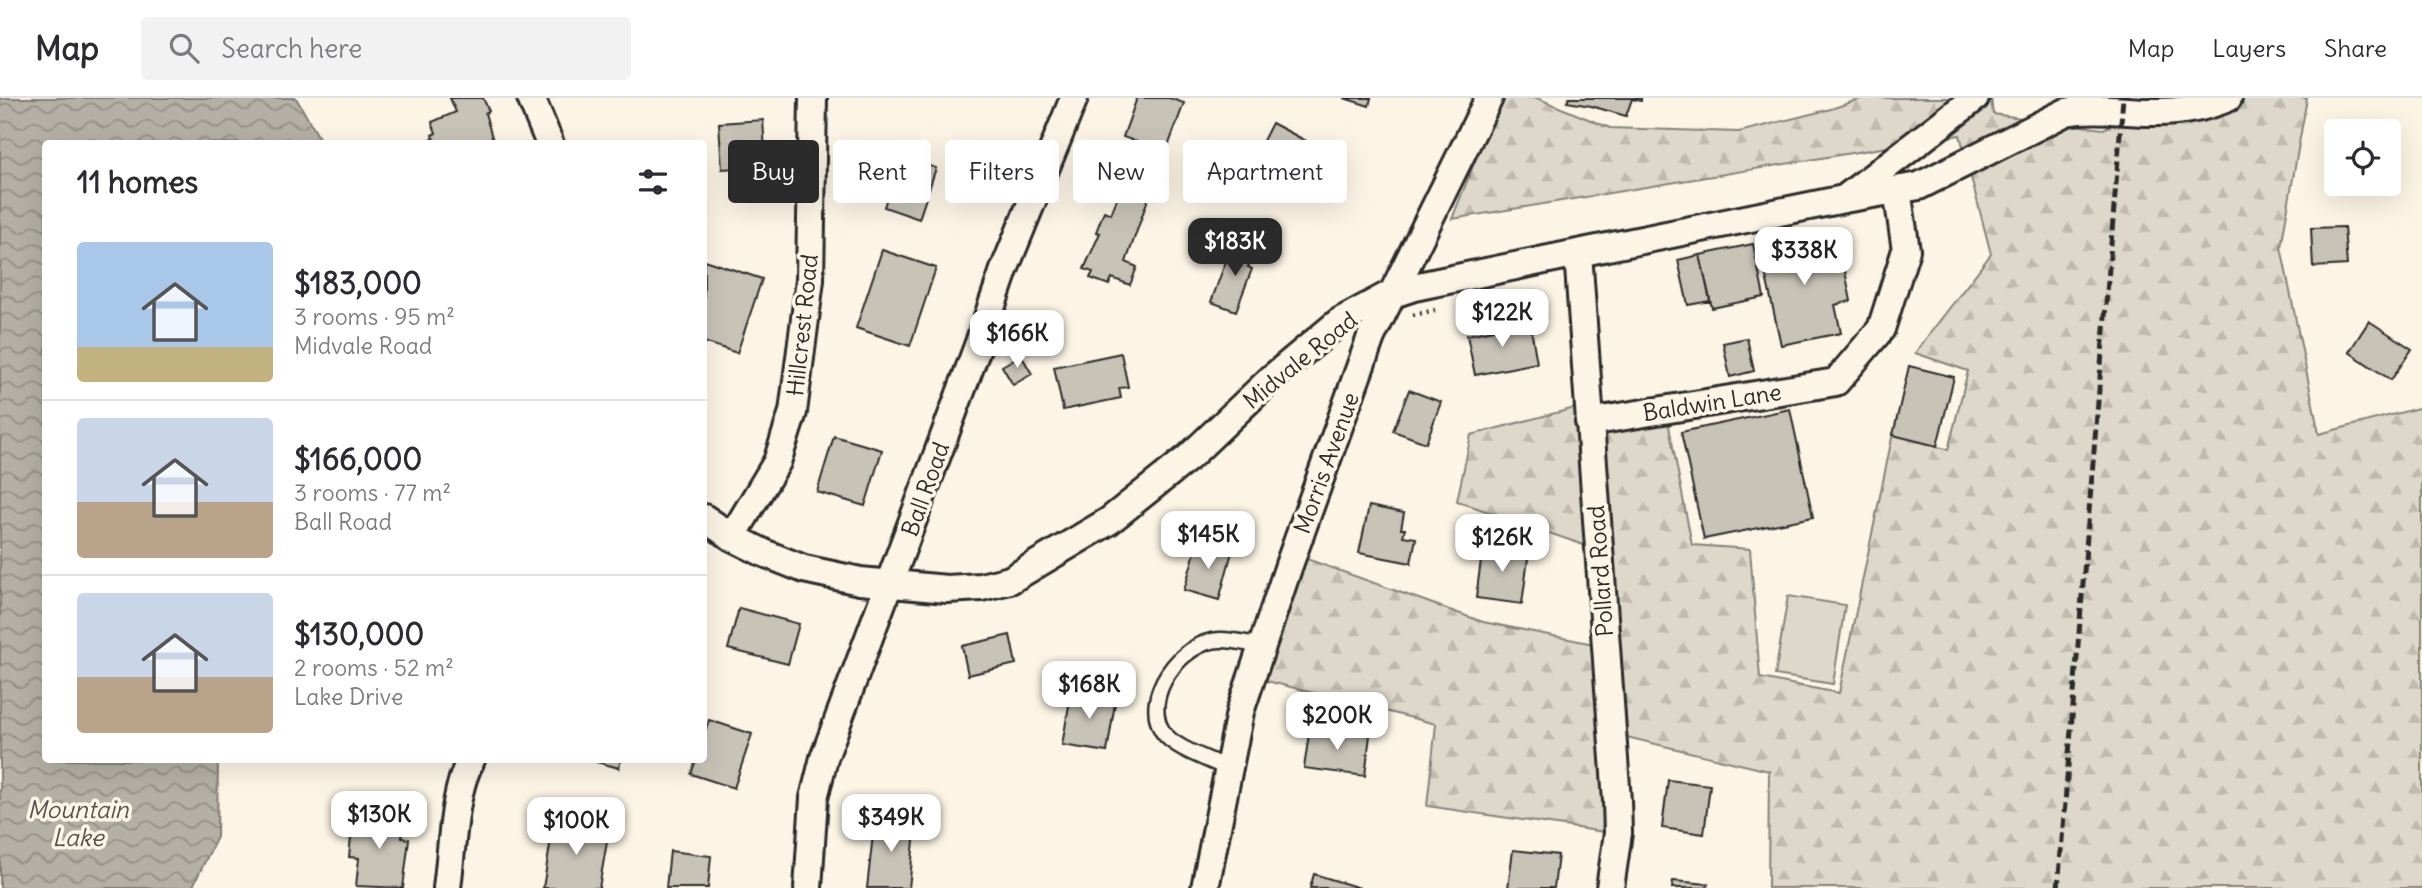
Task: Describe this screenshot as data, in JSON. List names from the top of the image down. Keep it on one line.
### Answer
{"streets":{"street":["Hillcrest Road","Midvale Road","Baldwin Lane","Morris Avenue","Ball Road","Pollard Road"]},"crossings":[["Hillcrest Road","Midvale Road"],["Midvale Road","Baldwin Lane"],["Midvale Road","Morris Avenue"],["Midvale Road","Ball Road"],["Midvale Road","Pollard Road"],["Baldwin Lane","Pollard Road"]],"water":["Mountain Lake"],"page":{"header":"Map","search":"Search here","nav":["Map","Layers","Share"],"chip":["Buy","Rent","Filters","New","Apartment"],"heading":"11 homes","price":["$183K","$338K","$122K","$166K","$145K","$126K","$168K","$200K","$130K","$349K","$100K"],"list":[{"name":"$183,000","note":"3 rooms · 95 m² · Midvale Road"},{"name":"$166,000","note":"3 rooms · 77 m² · Ball Road"},{"name":"$130,000","note":"2 rooms · 52 m² · Lake Drive"}]}}
